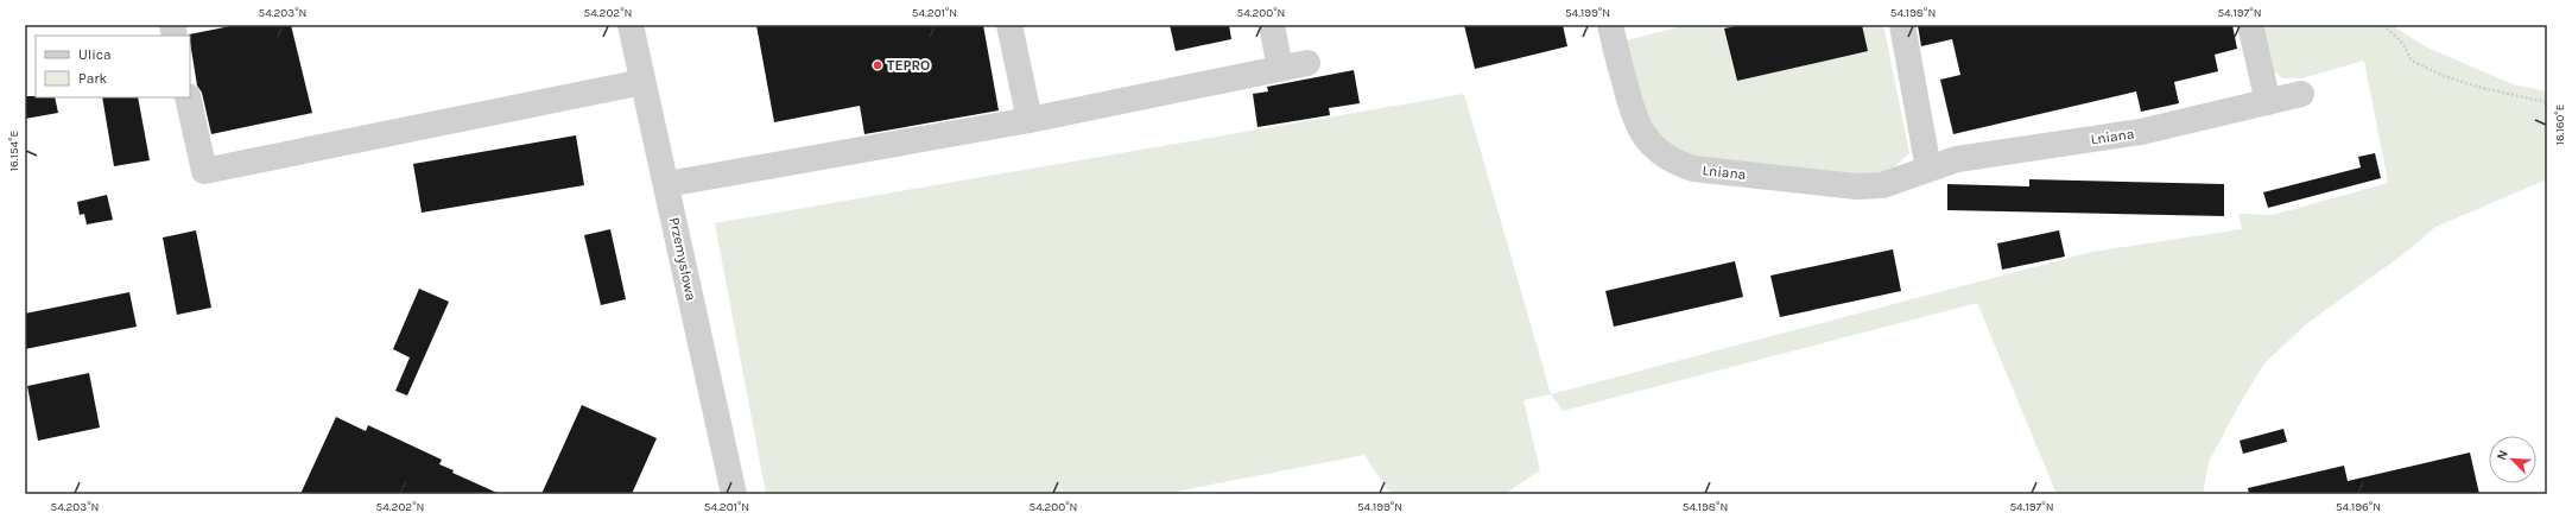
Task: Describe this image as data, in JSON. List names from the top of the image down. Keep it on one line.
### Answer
{"streets":{"street":["Lniana","Przemysłowa"]},"places":["TEPRO"],"legend":["Ulica","Park"],"north":"top left","coordinates":["54.203°N","54.202°N","54.201°N","54.200°N","54.199°N","54.198°N","54.197°N","16.160°E","16.154°E","54.196°N"]}
